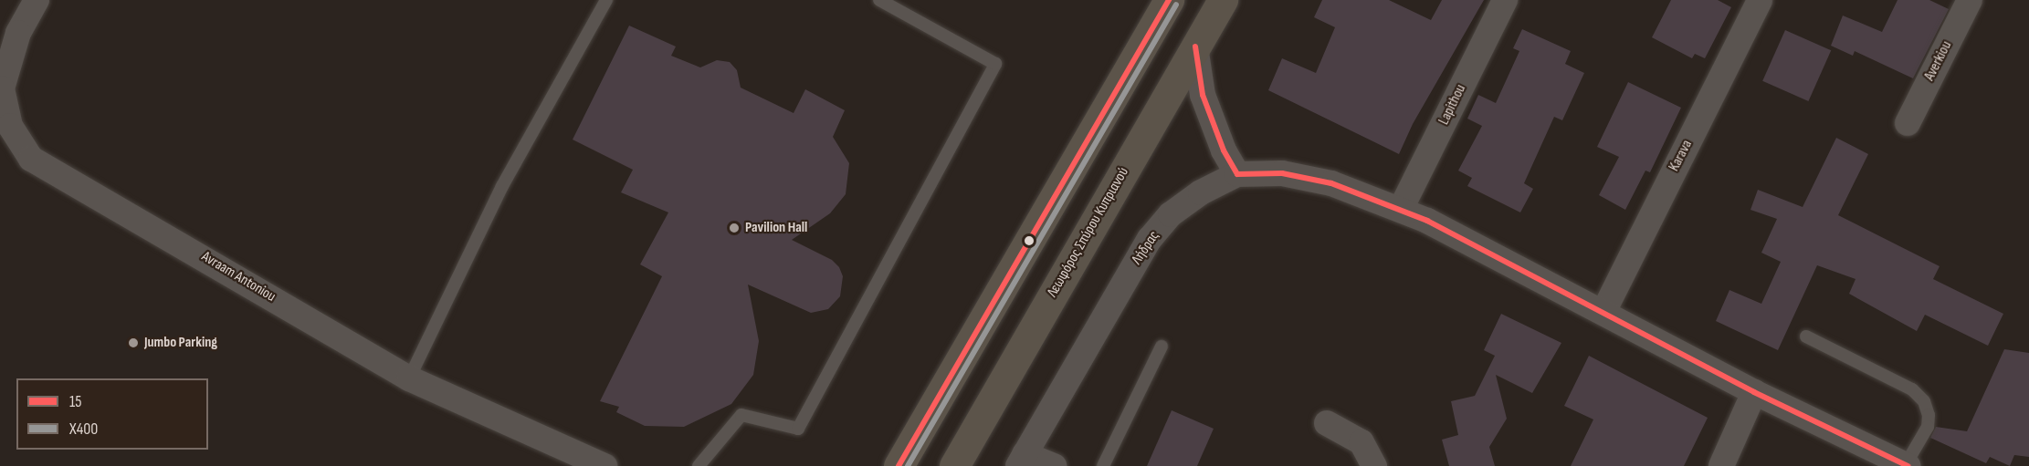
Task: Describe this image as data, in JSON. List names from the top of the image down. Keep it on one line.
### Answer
{"streets":{"main road":["Λεωφόρος Σπύρου Κυπριανού"],"street":["Averkiou","Lapithou","Karava","Λήδρας","Avraam Antoniou"]},"crossings":[["Lapithou","Λήδρας"],["Karava","Λήδρας"]],"places":["Pavilion Hall","Jumbo Parking"],"lines":["transit line 15","transit line X400"],"legend":["15","X400"]}
